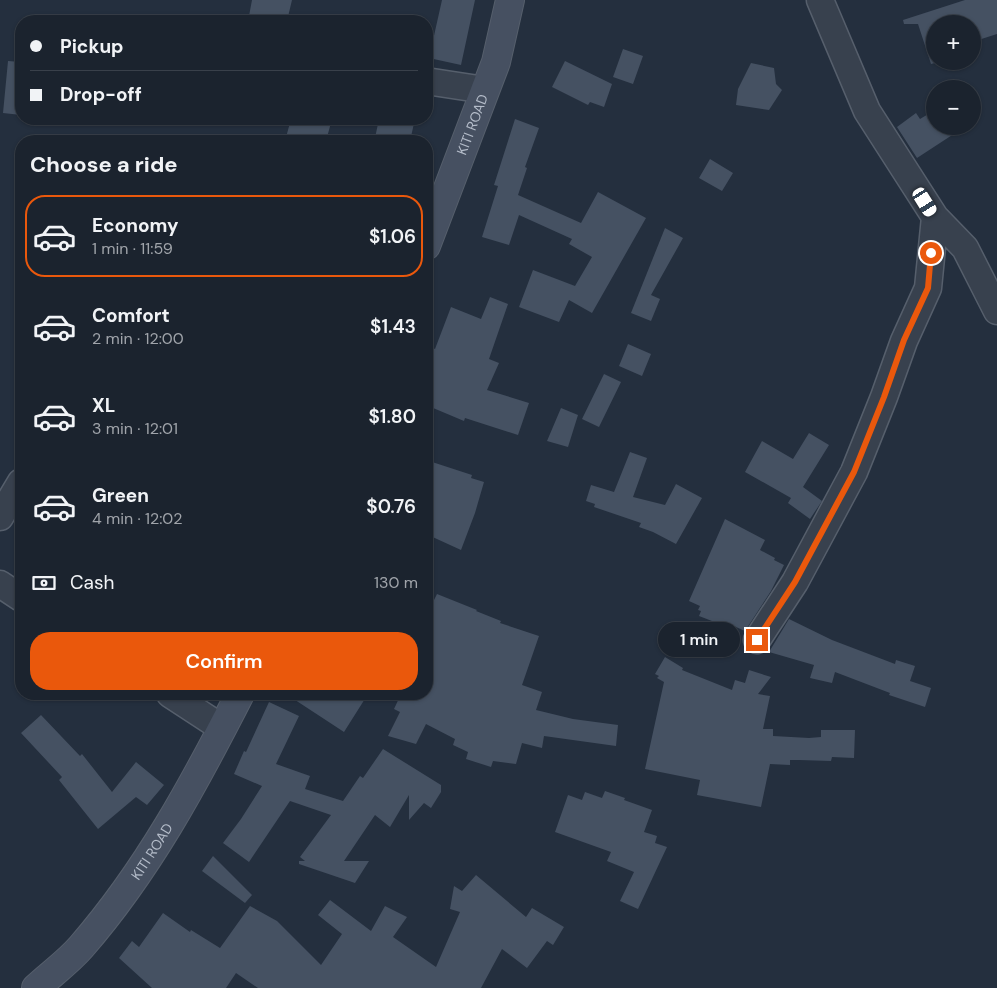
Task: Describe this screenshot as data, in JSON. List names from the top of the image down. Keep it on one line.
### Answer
{"streets":{"street":["KITI ROAD"]},"page":{"map_buttons":["+","−"],"banner":["Pickup","Drop-off"],"heading":"Choose a ride","list":[{"name":"Economy","note":"1 min · 11:59","value":"$1.06"},{"name":"Comfort","note":"2 min · 12:00","value":"$1.43"},{"name":"XL","note":"3 min · 12:01","value":"$1.80"},{"name":"Green","note":"4 min · 12:02","value":"$0.76"}],"pay":["Cash","130 m"],"bubble":"1 min","buttons":"Confirm"}}
